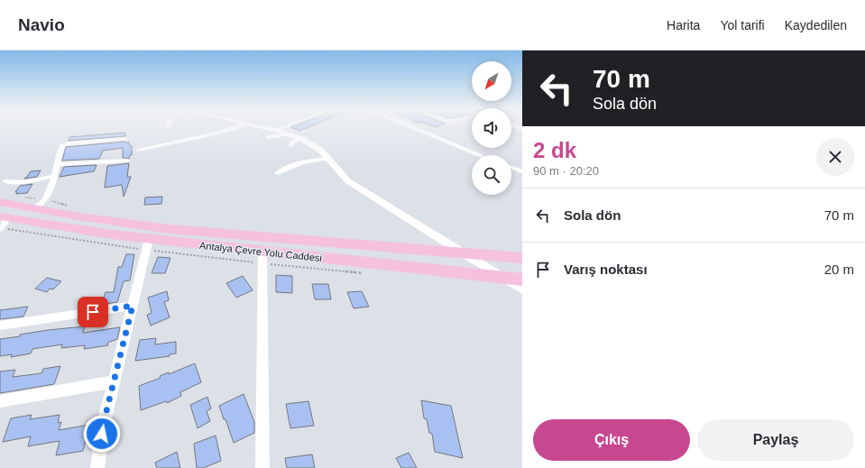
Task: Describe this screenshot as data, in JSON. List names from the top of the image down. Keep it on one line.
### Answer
{"streets":{"highway":["Antalya Çevre Yolu Caddesi"]},"north":"bottom left","page":{"header":"Navio","nav":["Harita","Yol tarifi","Kaydedilen"],"turn":["70 m","Sola dön"],"heading":["2 dk","90 m · 20:20"],"list":[{"name":"Sola dön","value":"70 m"},{"name":"Varış noktası","value":"20 m"}],"buttons":["Çıkış","Paylaş"]}}
